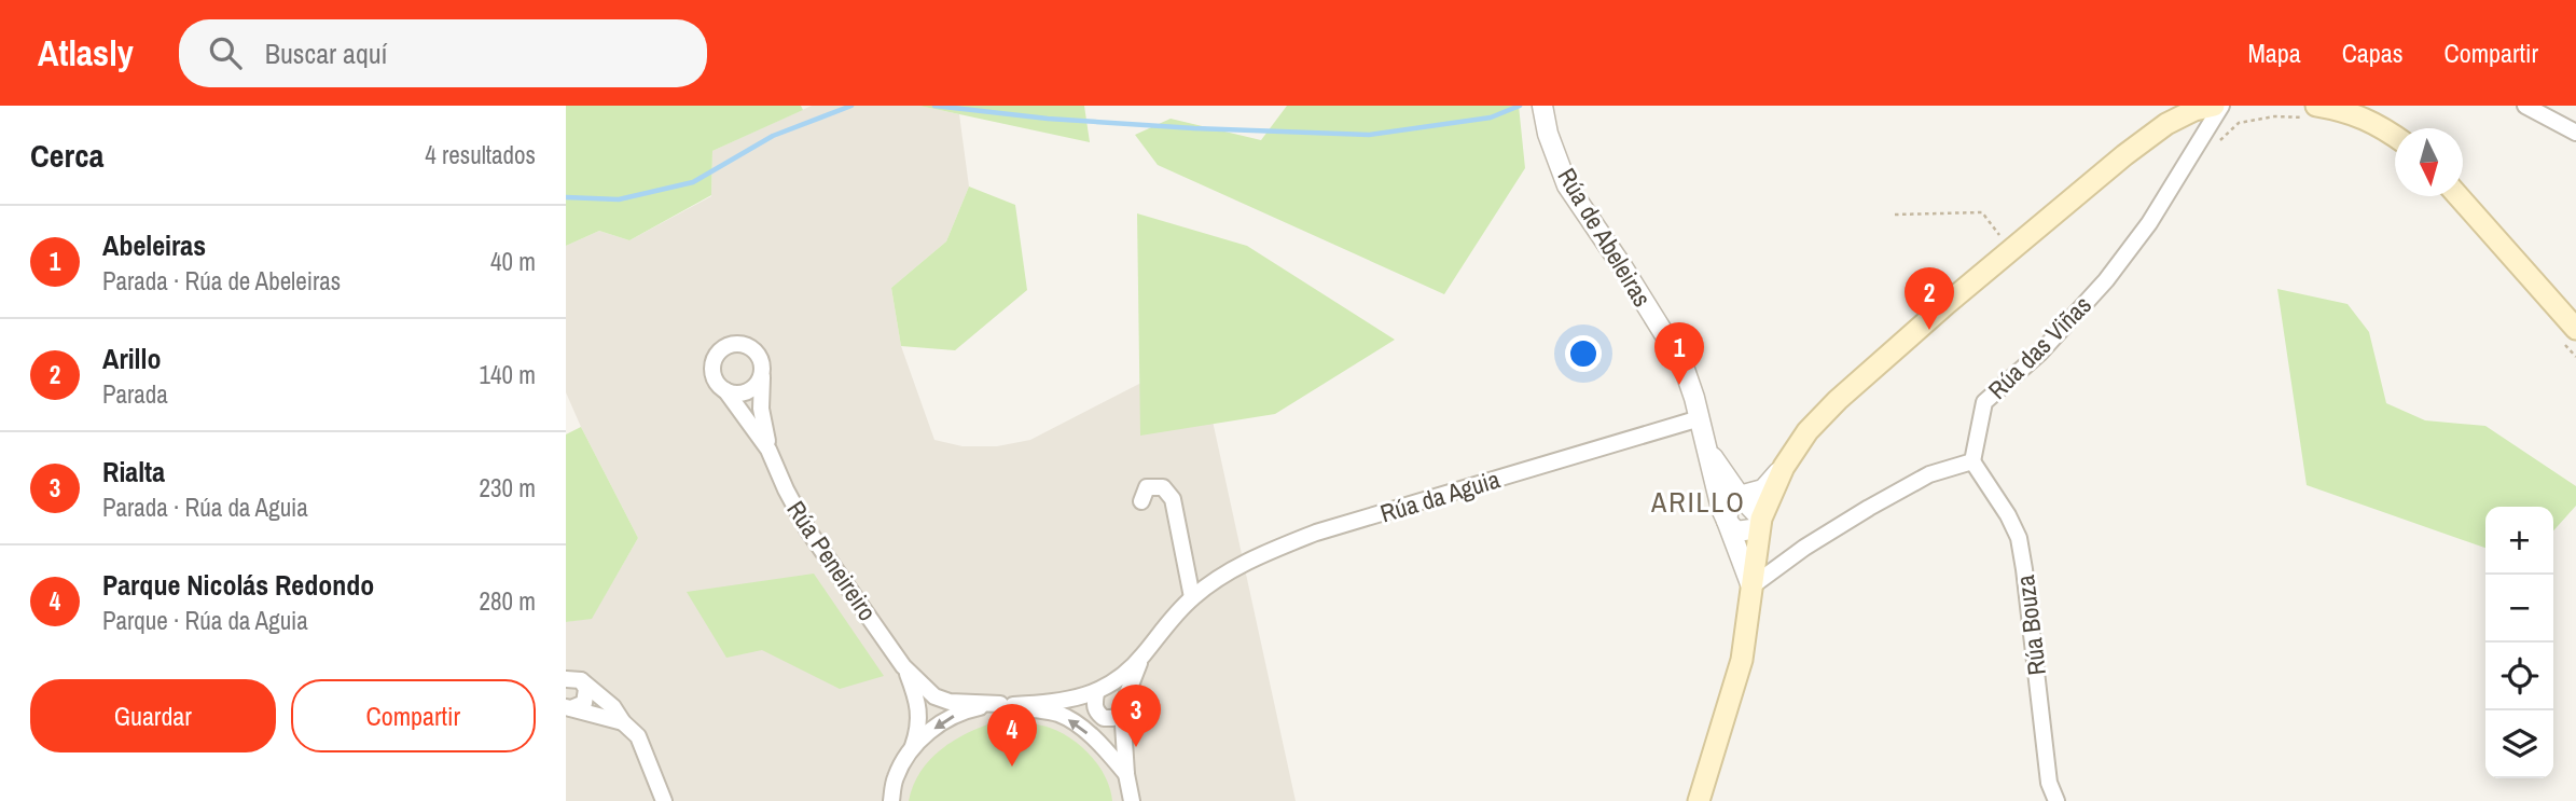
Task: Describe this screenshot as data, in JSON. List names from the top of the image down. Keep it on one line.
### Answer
{"streets":{"street":["Rúa de Abeleiras","Rúa das Viñas","Rúa da Aguia","Rúa Peneireiro","Rúa Bouza"]},"crossings":[["Rúa de Abeleiras","Rúa da Aguia"],["Rúa das Viñas","Rúa Bouza"],["Rúa da Aguia","Rúa Peneireiro"]],"districts":["ARILLO"],"north":"bottom","page":{"header":"Atlasly","search":"Buscar aquí","nav":["Mapa","Capas","Compartir"],"heading":["Cerca","4 resultados"],"list":[{"mark":"1","name":"Abeleiras","note":"Parada · Rúa de Abeleiras","value":"40 m"},{"mark":"2","name":"Arillo","note":"Parada","value":"140 m"},{"mark":"3","name":"Rialta","note":"Parada · Rúa da Aguia","value":"230 m"},{"mark":"4","name":"Parque Nicolás Redondo","note":"Parque · Rúa da Aguia","value":"280 m"}],"pins":["2","1","3","4"],"map_buttons":["+","−"],"buttons":["Guardar","Compartir"]}}
